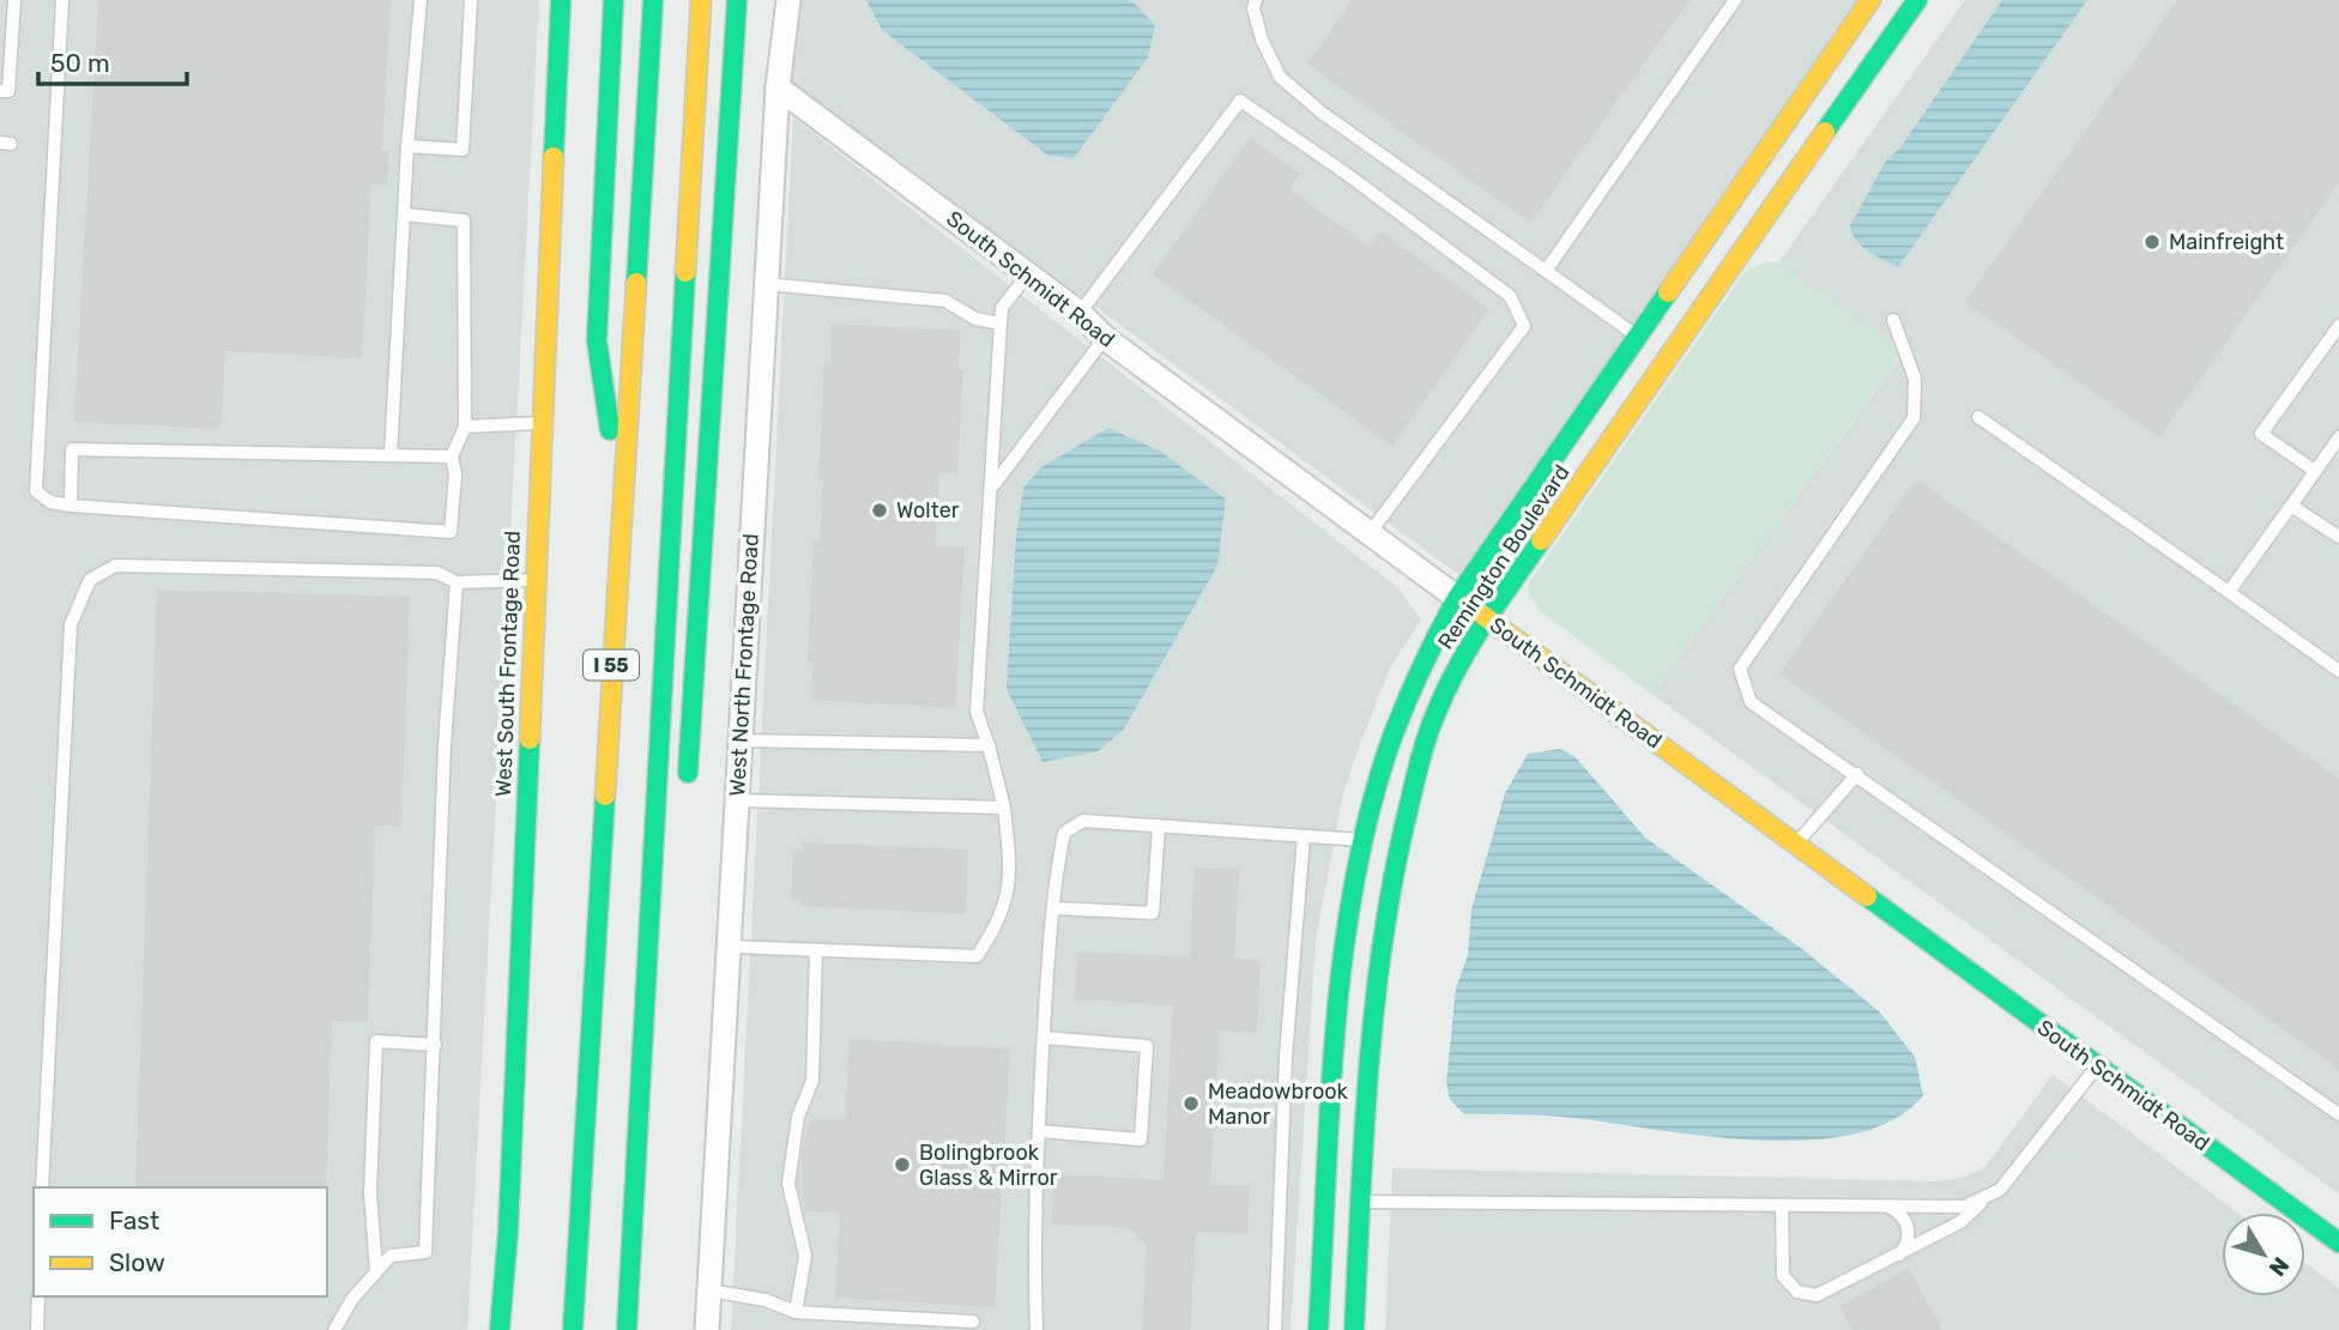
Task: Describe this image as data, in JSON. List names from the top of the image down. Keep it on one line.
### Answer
{"streets":{"main road":["South Schmidt Road","Remington Boulevard","West South Frontage Road","I 55"],"street":["West North Frontage Road"]},"crossings":[["South Schmidt Road","Remington Boulevard"],["South Schmidt Road","West North Frontage Road"]],"places":["Mainfreight","Wolter","Meadowbrook Manor","Bolingbrook Glass & Mirror"],"legend":["Fast","Slow"],"scale_bar":"50 m","north":"bottom right"}
